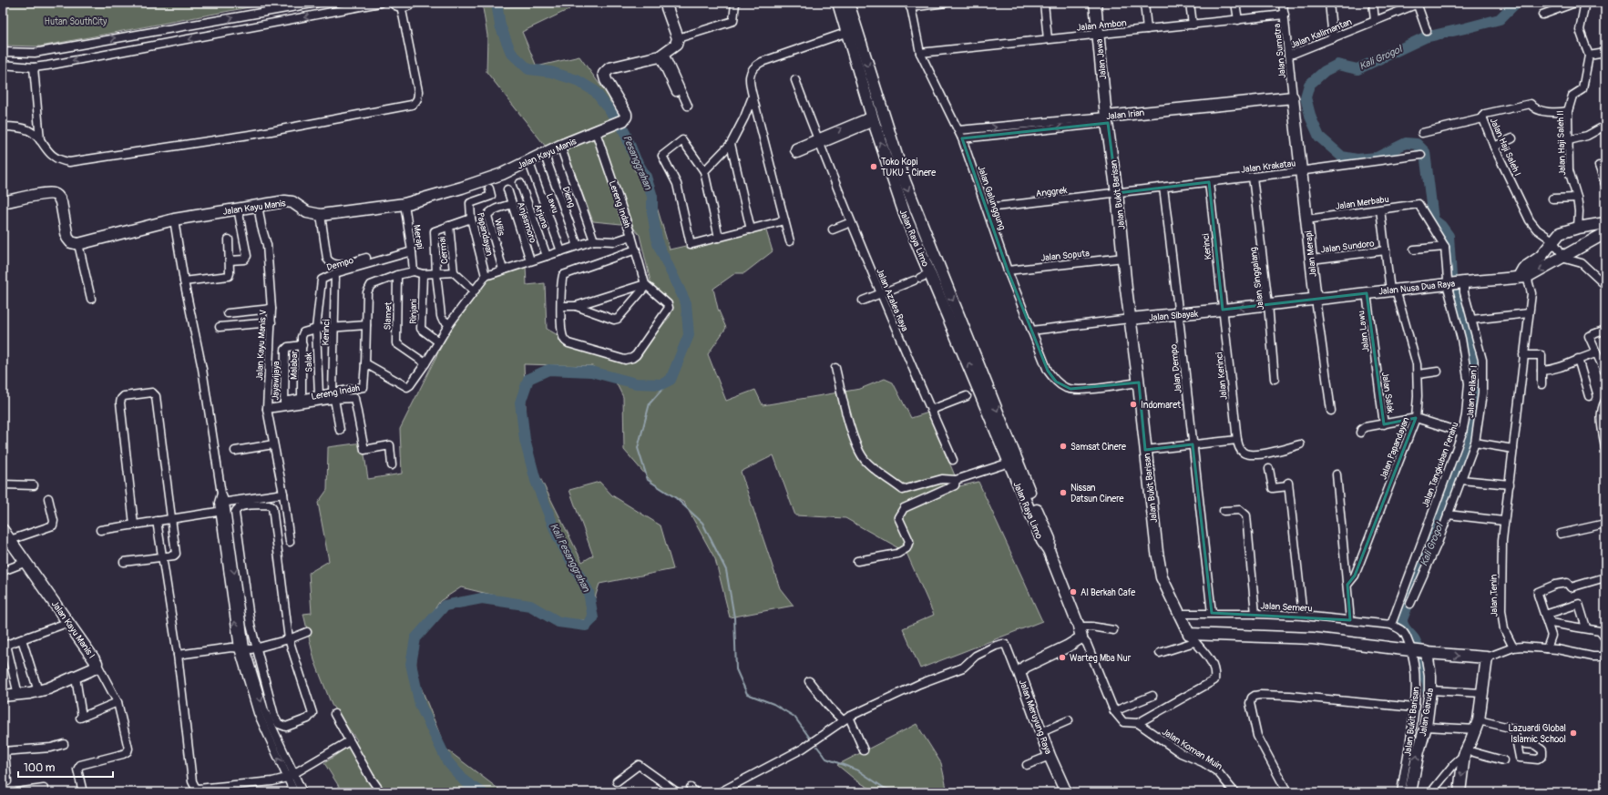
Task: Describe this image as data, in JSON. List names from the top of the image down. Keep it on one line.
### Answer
{"streets":{"street":["Jalan Ambon","Jalan Kalimantan","Jalan Sumatra","Jalan Jawa","Jalan Irian","Jalan Haji Saleh II","Jalan Haji Saleh I","Jalan Kayu Manis","Jalan Krakatau","Anggrek","Jalan Bukit Barisan","Dieng","Jalan Galunggung","Jalan Merbabu","Lawu","Lereng Indah","Arjuna","Anjasmoro","Wilis","Papandayan","Merapi","Jalan Raya Limo","Jalan Sundoro","Kerinci","Cermai","Jalan Merapi","Jalan Soputa","Dempo","Jalan Singgalang","Jalan Nusa Dua Raya","Jalan Azalea Raya","Rinjani","Jalan Sibayak","Slamet","Jalan Lawu","Jalan Kayu Manis V","Salak","Malabar","Jalan Dempo","Jalan Kerinci","Jayawijaya","Jalan Pelikan I","Jalan Salak","Jalan Papandayan","Jalan Tangkuban Perahu","Jalan Tenin","Jalan Semeru","Jalan Kayu Manis I","Jalan Garuda","Jalan Meruyung Raya","Jalan Koman Muin"]},"crossings":[["Jalan Ambon","Jalan Sumatra"],["Jalan Ambon","Jalan Jawa"],["Jalan Ambon","Jalan Galunggung"],["Jalan Kalimantan","Jalan Sumatra"],["Jalan Sumatra","Jalan Irian"],["Jalan Sumatra","Jalan Merapi"],["Jalan Jawa","Jalan Irian"],["Jalan Jawa","Jalan Bukit Barisan"],["Jalan Irian","Jalan Bukit Barisan"],["Jalan Irian","Jalan Galunggung"],["Jalan Irian","Jalan Merapi"],["Jalan Haji Saleh II","Jalan Haji Saleh I"],["Jalan Haji Saleh I","Jalan Nusa Dua Raya"],["Jalan Kayu Manis","Dieng"],["Jalan Kayu Manis","Lawu"],["Jalan Kayu Manis","Lereng Indah"],["Jalan Kayu Manis","Merapi"],["Jalan Kayu Manis","Jalan Kayu Manis V"],["Jalan Krakatau","Anggrek"],["Jalan Krakatau","Jalan Bukit Barisan"],["Jalan Krakatau","Kerinci"],["Jalan Krakatau","Jalan Merapi"],["Jalan Krakatau","Jalan Singgalang"],["Jalan Krakatau","Jalan Dempo"],["Anggrek","Jalan Bukit Barisan"],["Anggrek","Jalan Galunggung"],["Jalan Bukit Barisan","Jalan Galunggung"],["Jalan Bukit Barisan","Jalan Soputa"],["Jalan Bukit Barisan","Jalan Sibayak"],["Jalan Bukit Barisan","Jalan Tangkuban Perahu"],["Jalan Bukit Barisan","Jalan Semeru"],["Jalan Bukit Barisan","Jalan Garuda"],["Dieng","Lereng Indah"],["Jalan Galunggung","Jalan Soputa"],["Jalan Galunggung","Jalan Sibayak"],["Jalan Merbabu","Jalan Merapi"],["Jalan Merbabu","Jalan Papandayan"],["Jalan Merbabu","Jalan Tangkuban Perahu"],["Lawu","Lereng Indah"],["Lereng Indah","Arjuna"],["Lereng Indah","Anjasmoro"],["Lereng Indah","Wilis"],["Lereng Indah","Papandayan"],["Lereng Indah","Merapi"],["Lereng Indah","Kerinci"],["Lereng Indah","Slamet"],["Lereng Indah","Salak"],["Lereng Indah","Malabar"],["Lereng Indah","Jayawijaya"],["Anjasmoro","Wilis"],["Merapi","Dempo"],["Jalan Sundoro","Jalan Merapi"],["Jalan Sundoro","Jalan Papandayan"],["Kerinci","Dempo"],["Kerinci","Jalan Sibayak"],["Kerinci","Jalan Kerinci"],["Jalan Merapi","Jalan Nusa Dua Raya"],["Jalan Merapi","Jalan Sibayak"],["Dempo","Salak"],["Dempo","Malabar"],["Jalan Singgalang","Jalan Sibayak"],["Jalan Nusa Dua Raya","Jalan Sibayak"],["Jalan Nusa Dua Raya","Jalan Lawu"],["Jalan Nusa Dua Raya","Jalan Pelikan I"],["Jalan Nusa Dua Raya","Jalan Papandayan"],["Jalan Nusa Dua Raya","Jalan Tangkuban Perahu"],["Jalan Nusa Dua Raya","Jalan Tenin"],["Jalan Sibayak","Jalan Dempo"],["Jalan Sibayak","Jalan Kerinci"],["Jalan Lawu","Jalan Salak"],["Salak","Malabar"],["Malabar","Jayawijaya"],["Jalan Dempo","Jalan Semeru"],["Jalan Salak","Jalan Papandayan"],["Jalan Tangkuban Perahu","Jalan Semeru"]],"water":["Kali Grogol","Pesanggrahan","Kali Pesanggrahan"],"parks":["Hutan SouthCity"],"places":["Toko Kopi TUKU - Cinere","Indomaret","Samsat Cinere","Nissan Datsun Cinere","Al Berkah Cafe","Warteg Mba Nur","Lazuardi Global Islamic School"],"scale_bar":"100 m"}
